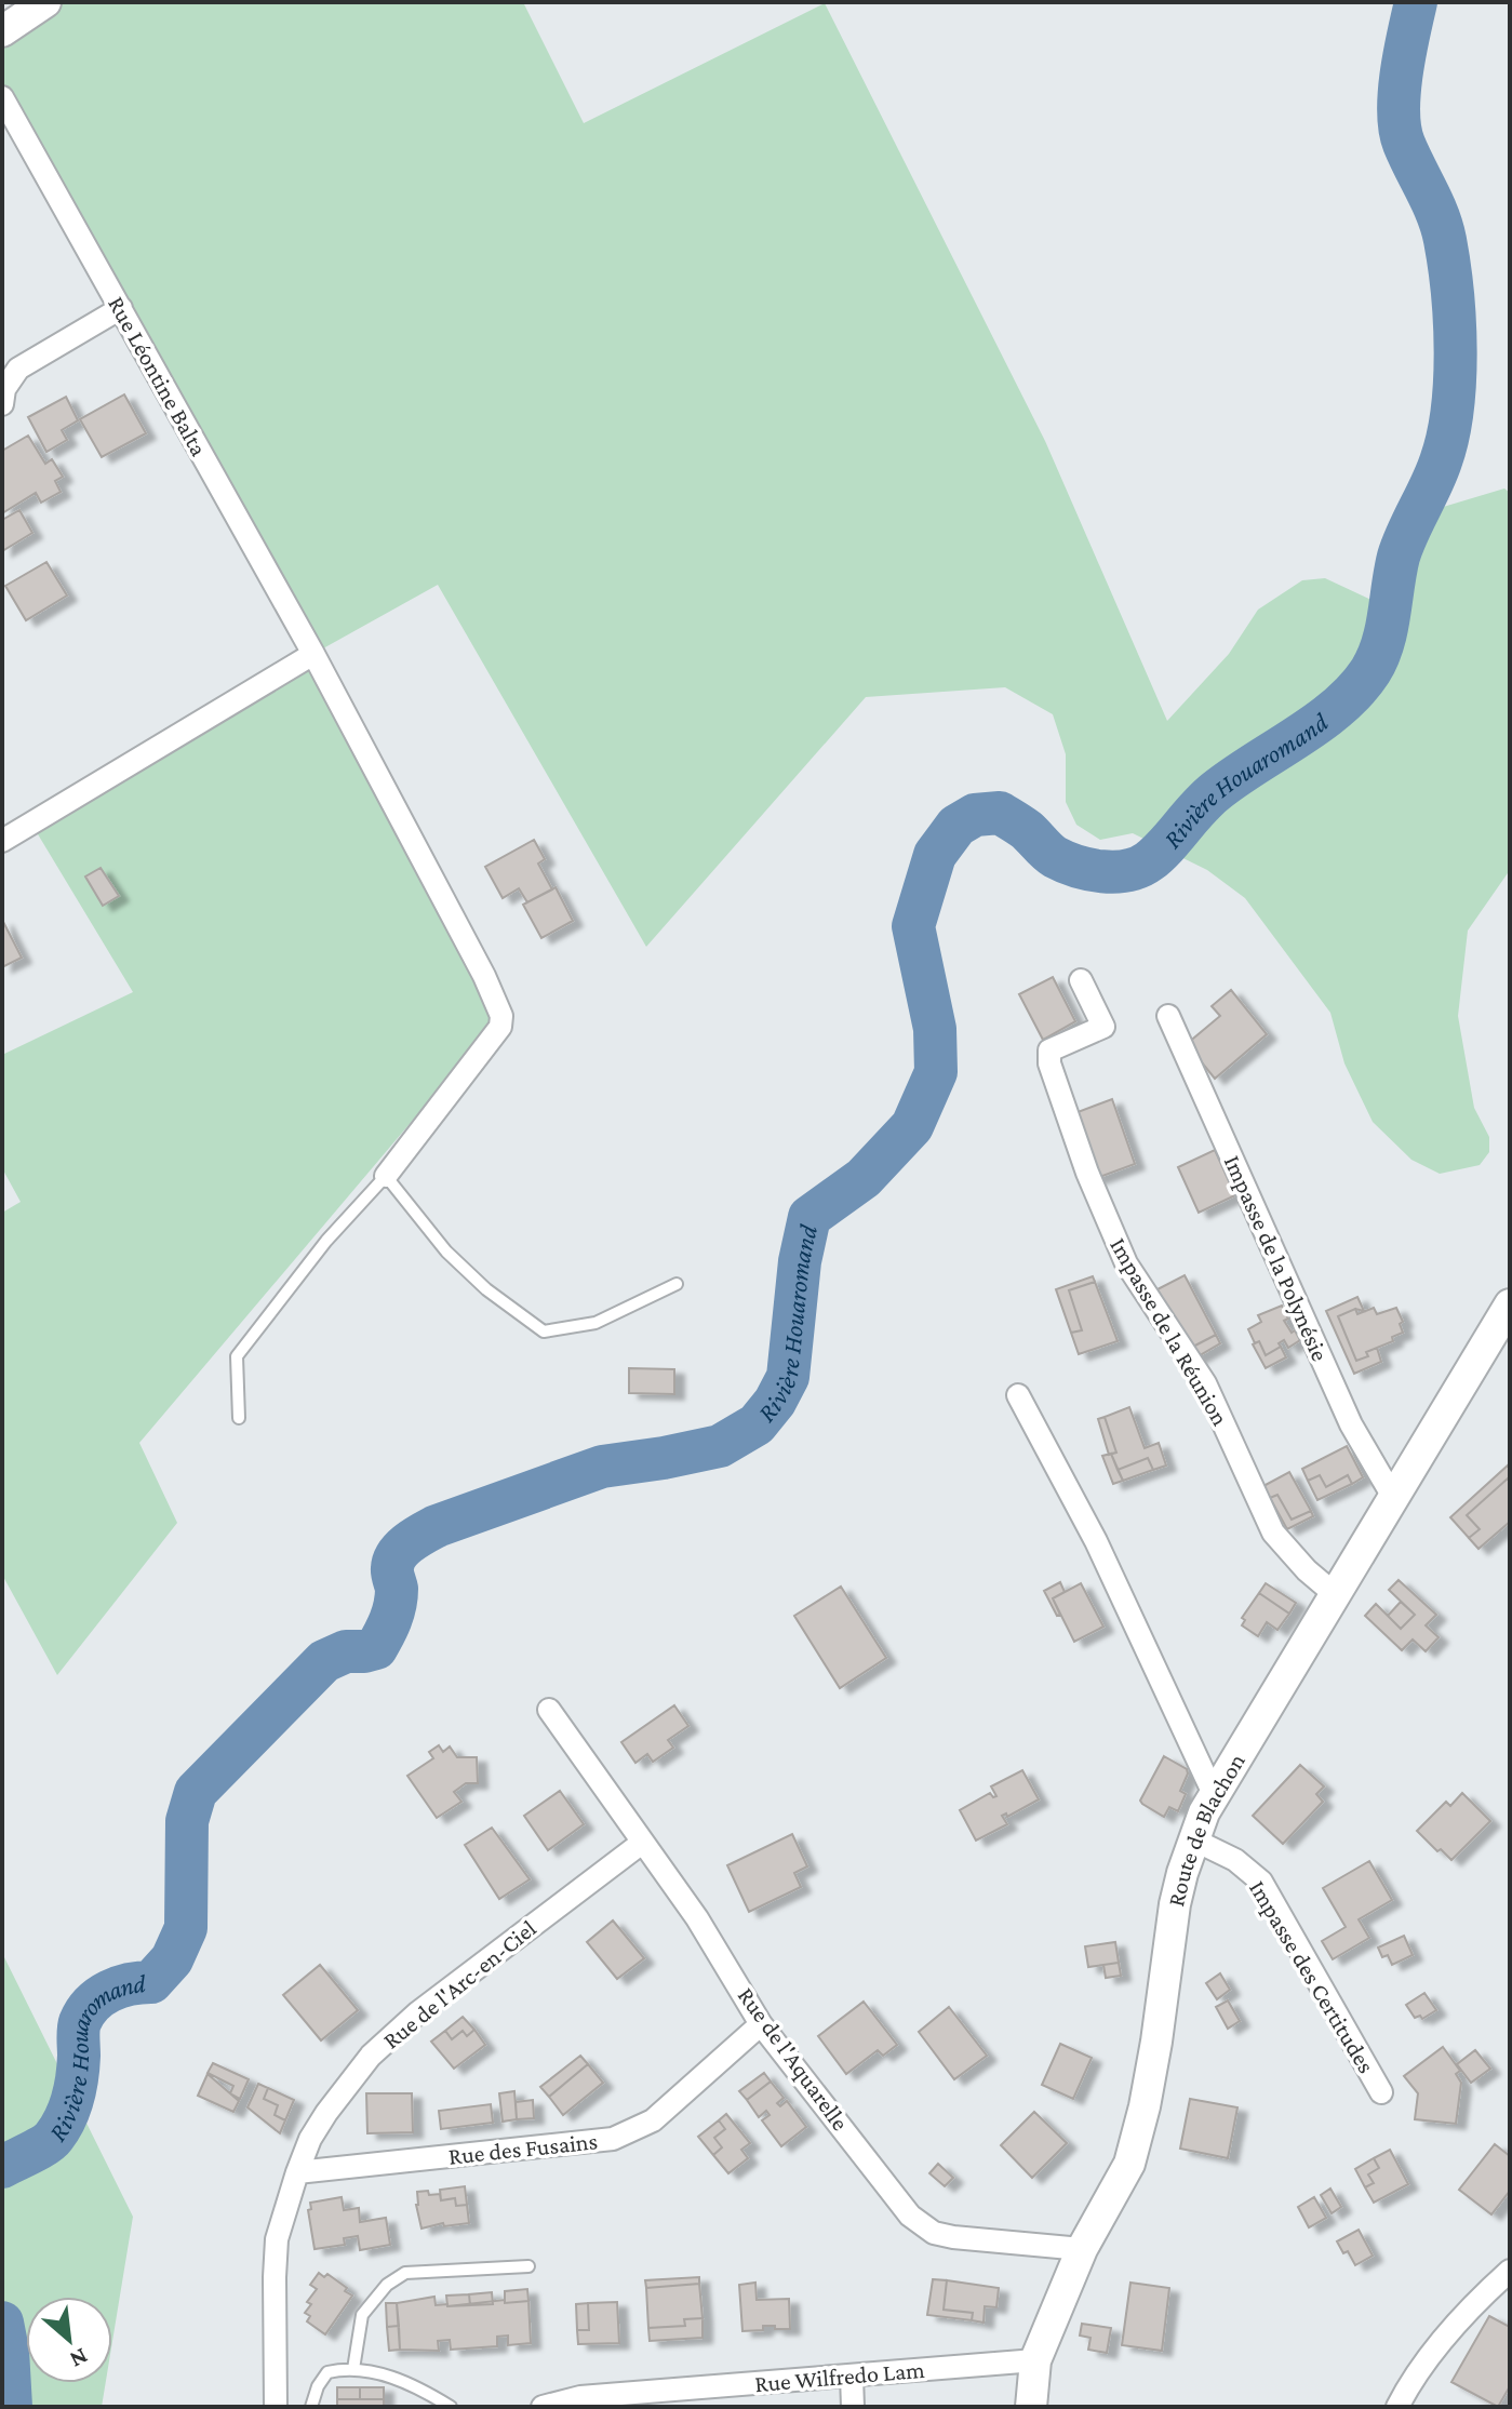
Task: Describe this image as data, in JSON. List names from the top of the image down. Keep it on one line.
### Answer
{"streets":{"street":["Rue Léontine Balta","Impasse de la Polynésie","Impasse de la Réunion","Route de Blachon","Impasse des Certitudes","Rue de l'Arc-en-Ciel","Rue de l'Aquarelle","Rue des Fusains","Rue Wilfredo Lam"]},"crossings":[["Impasse de la Polynésie","Route de Blachon"],["Impasse de la Réunion","Route de Blachon"],["Route de Blachon","Impasse des Certitudes"],["Route de Blachon","Rue de l'Aquarelle"],["Route de Blachon","Rue Wilfredo Lam"],["Rue de l'Arc-en-Ciel","Rue de l'Aquarelle"],["Rue de l'Arc-en-Ciel","Rue des Fusains"],["Rue de l'Aquarelle","Rue des Fusains"]],"water":["Rivière Houaromand"],"north":"bottom right"}
